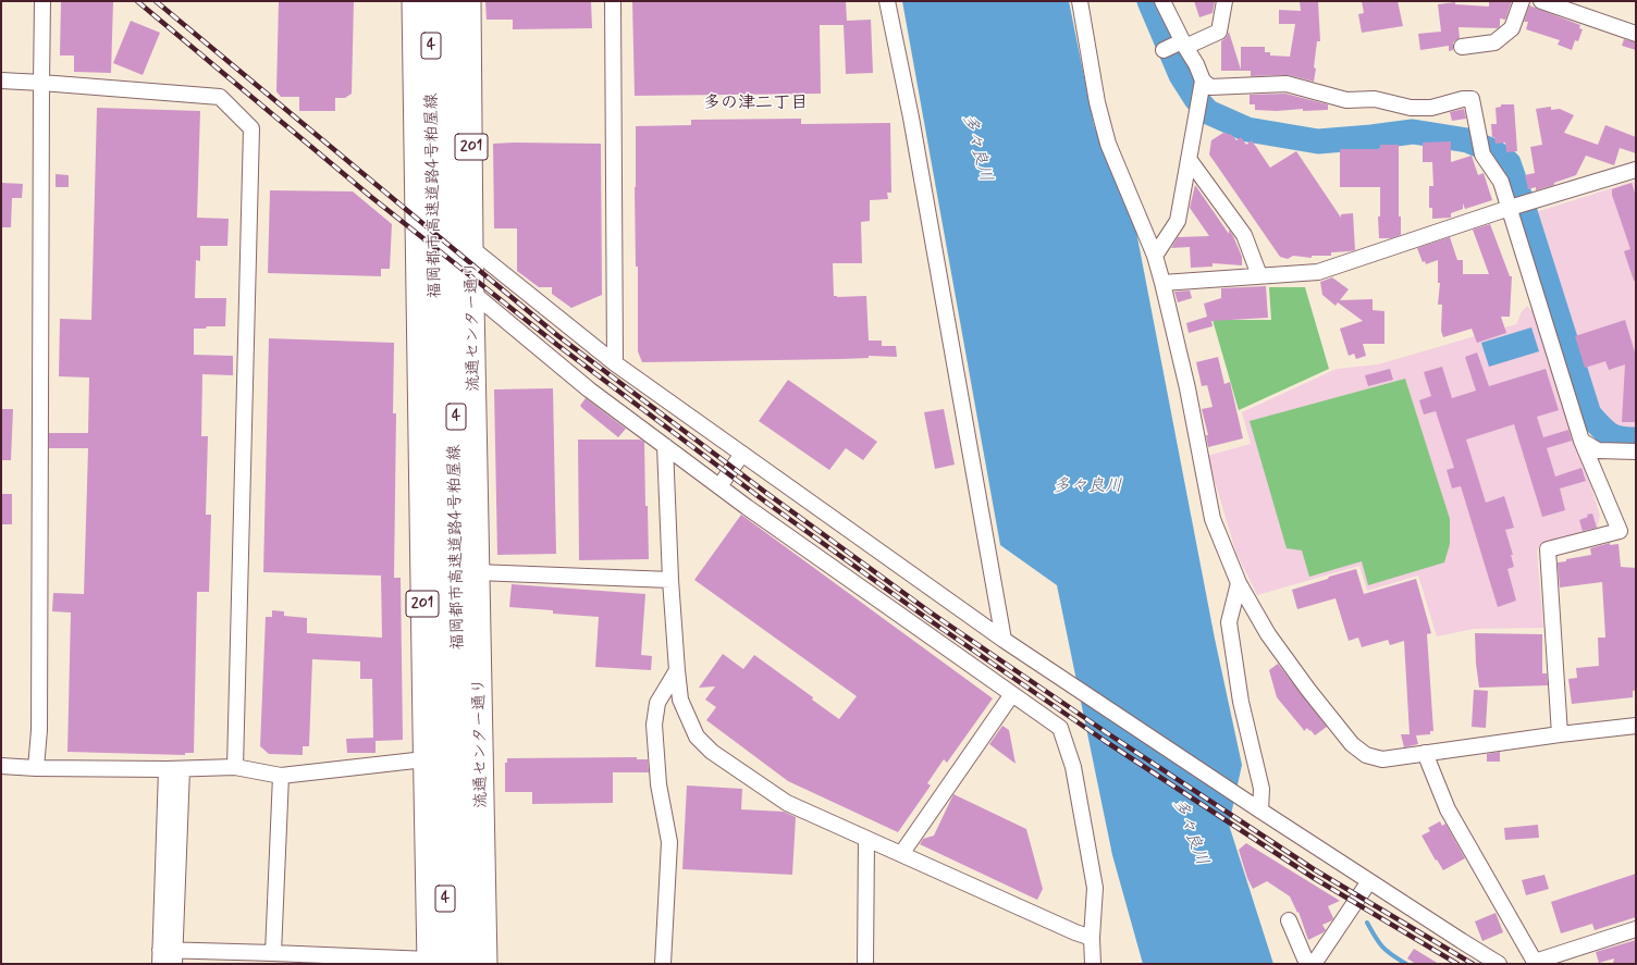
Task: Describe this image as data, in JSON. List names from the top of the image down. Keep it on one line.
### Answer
{"streets":{"highway":["4","201","福岡都市高速道路4号粕屋線","流通センター通り"]},"crossings":[["201","福岡都市高速道路4号粕屋線"]],"districts":["多の津二丁目"],"water":["多々良川"]}
